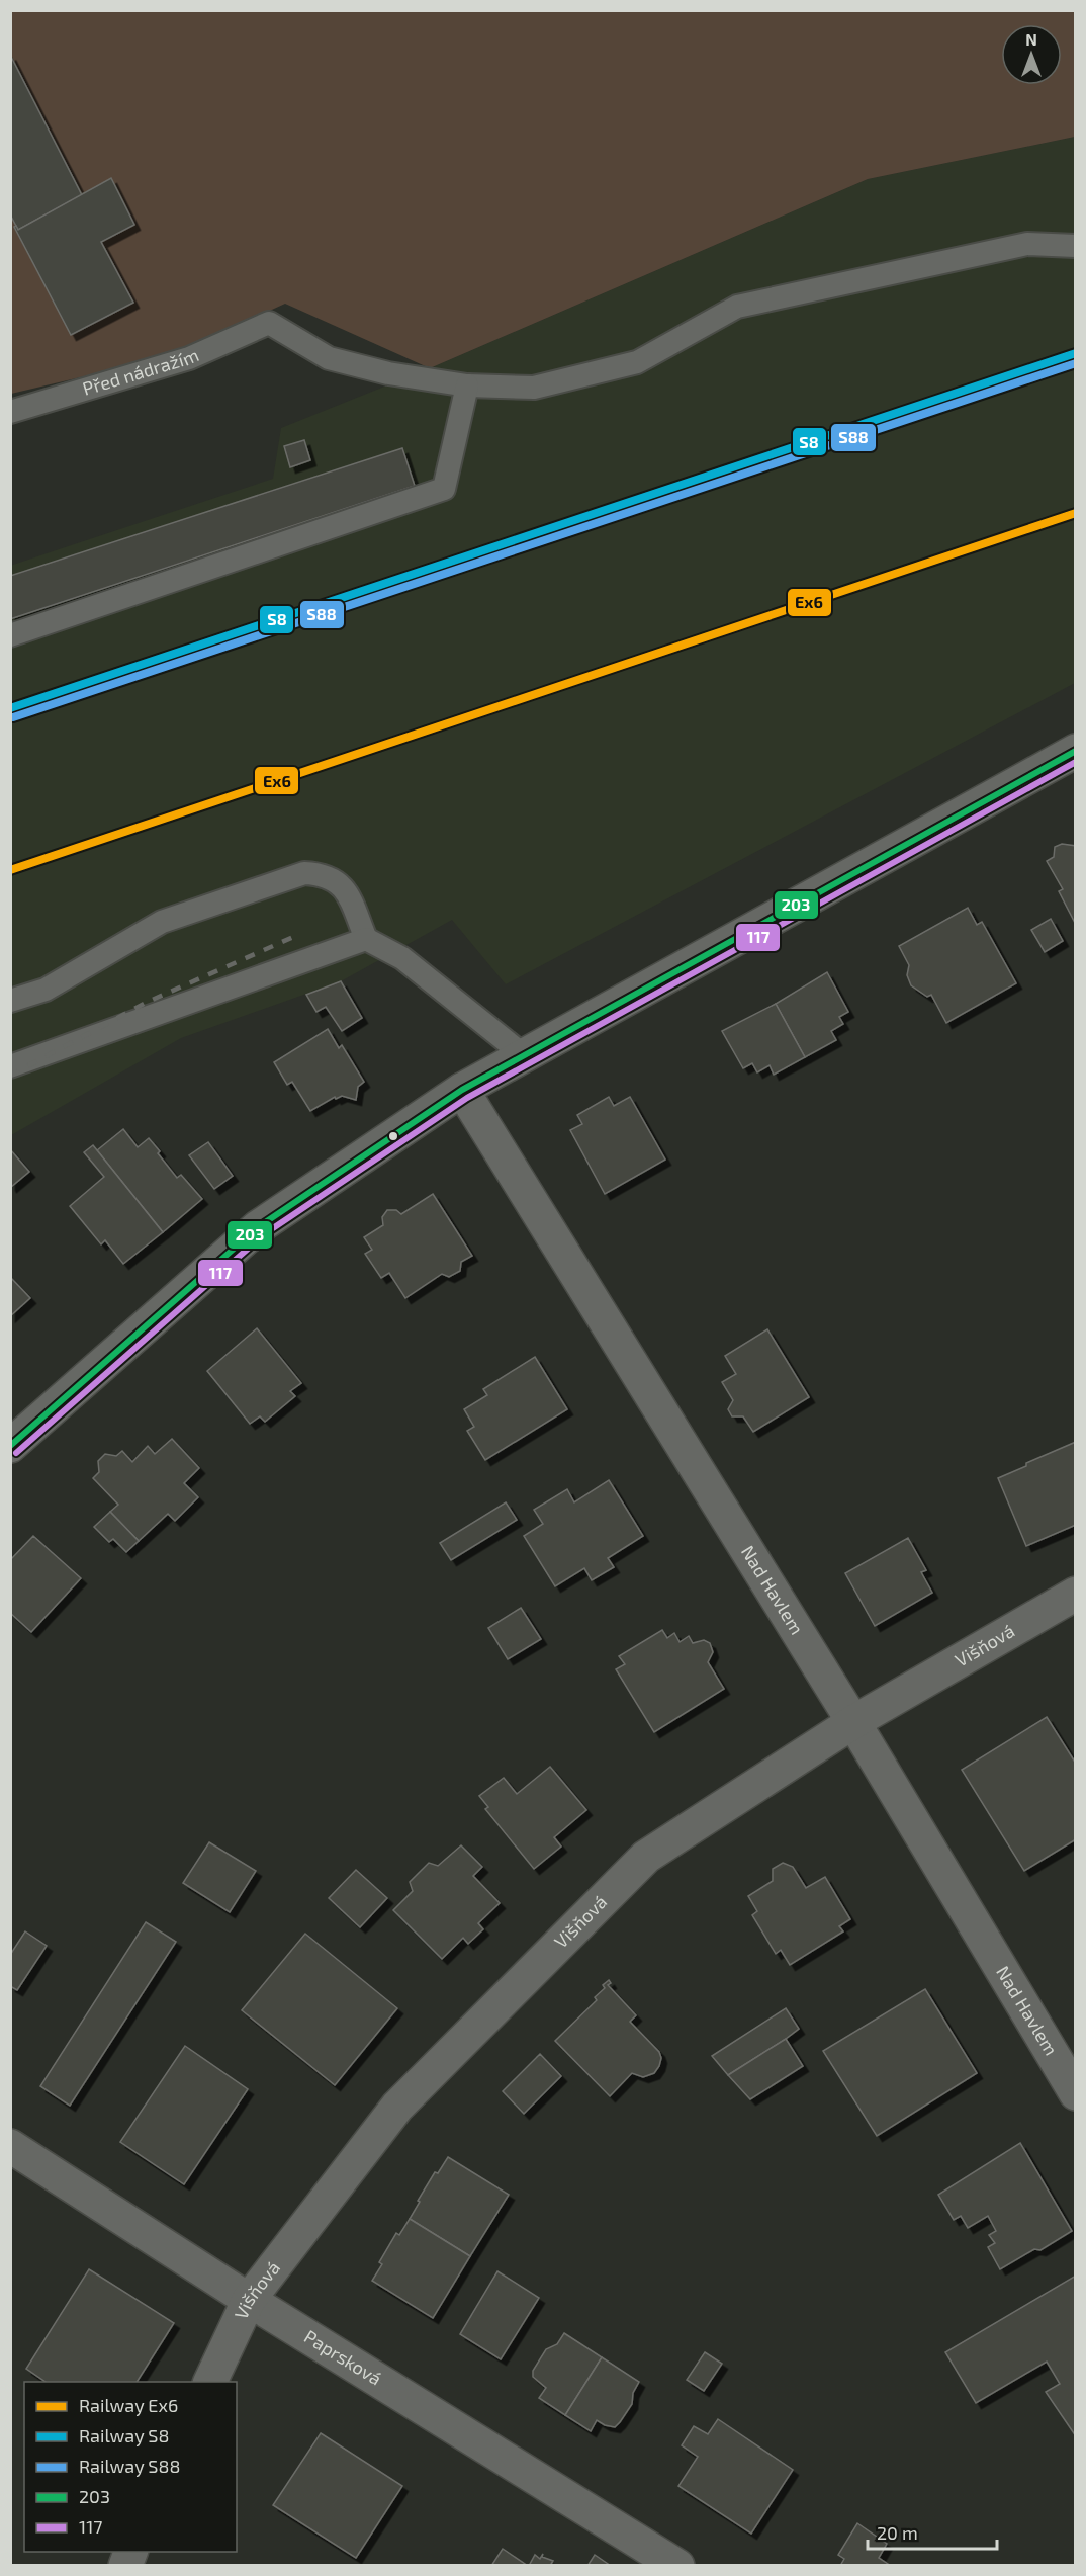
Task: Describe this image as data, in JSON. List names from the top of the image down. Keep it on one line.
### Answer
{"streets":{"street":["Nad Havlem","Višňová","Paprsková"],"lane":["Před nádražím"]},"crossings":[["Nad Havlem","Višňová"],["Višňová","Paprsková"]],"lines":["rail line S8","rail line S88","rail line Ex6","transit line 203","transit line 117"],"legend":["Railway Ex6","Railway S8","Railway S88","203","117"],"scale_bar":"20 m","north":"top"}
